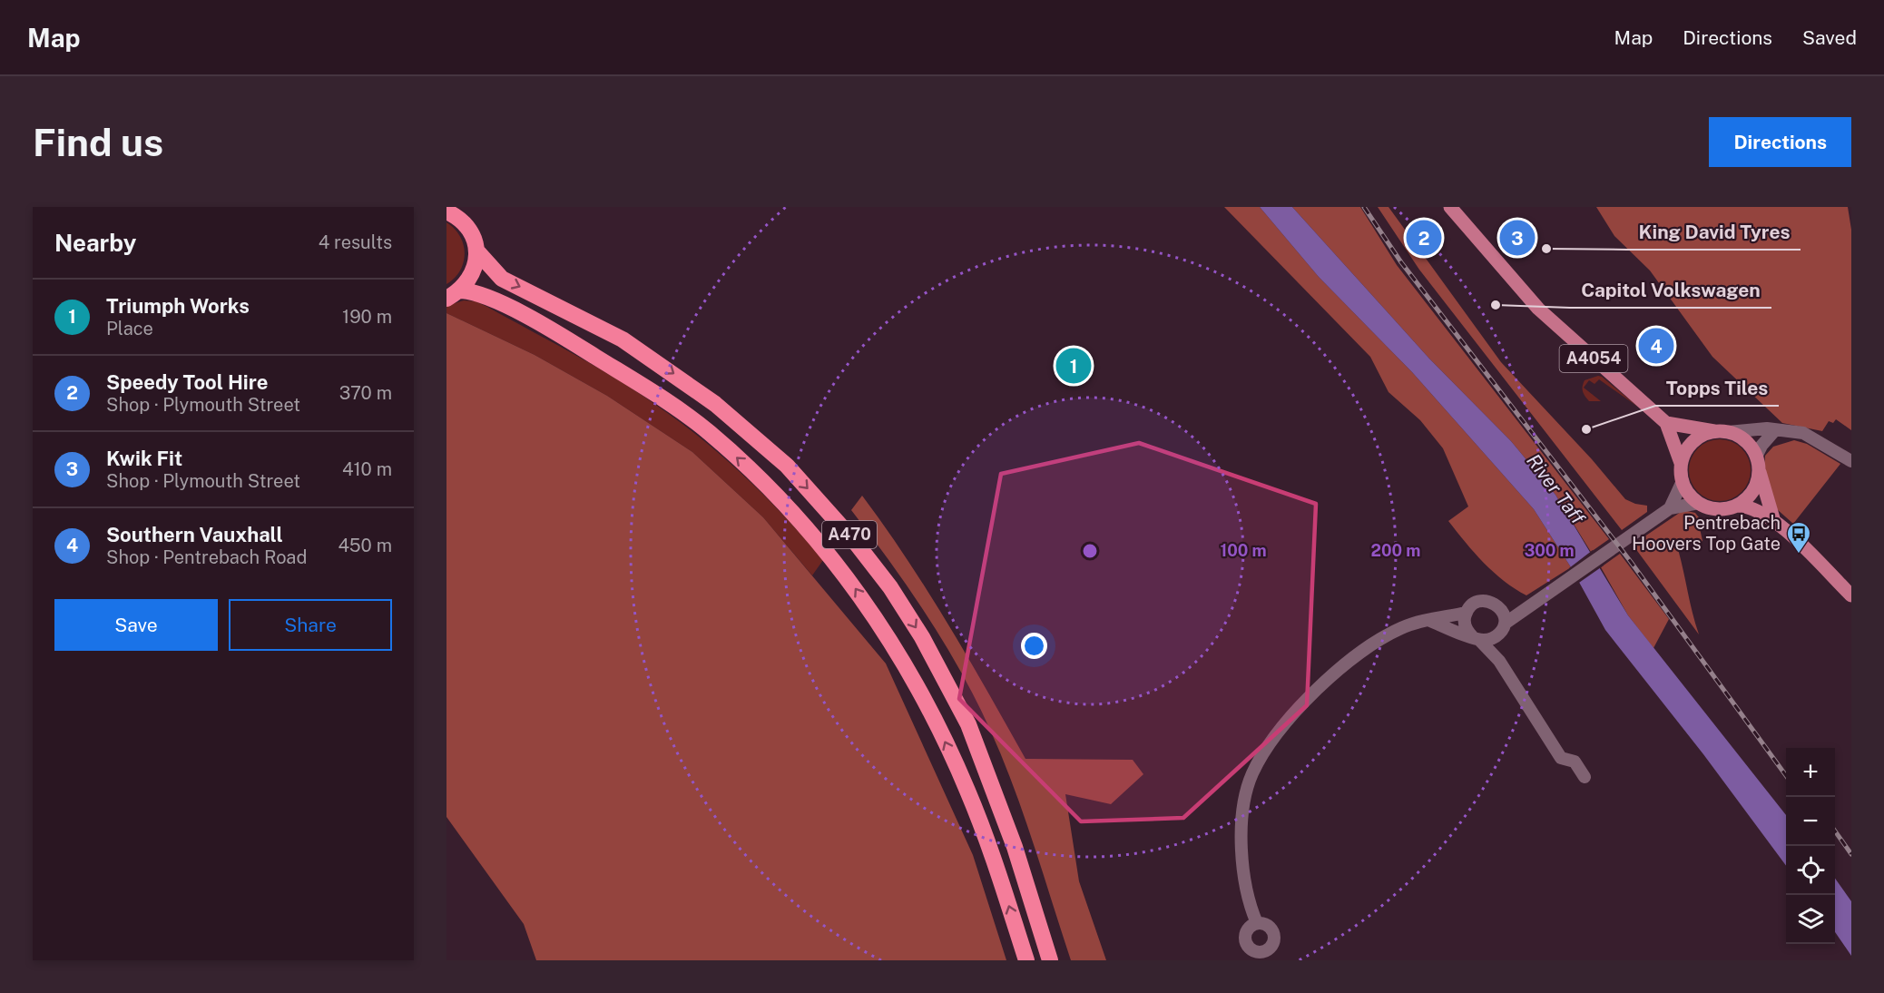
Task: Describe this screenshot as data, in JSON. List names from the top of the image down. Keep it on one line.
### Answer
{"streets":{"highway":["A470"],"main road":["A4054"]},"water":["River Taff"],"places":{"other":["King David Tyres","Capitol Volkswagen","Topps Tiles"],"bus stop":["Pentrebach Hoovers Top Gate"]},"page":{"header":"Map","nav":["Map","Directions","Saved"],"buttons":["Directions",["Save","Share"]],"title":"Find us","heading":["Nearby","4 results"],"pins":["2","3","4","1"],"list":[{"mark":"1","name":"Triumph Works","note":"Place","value":"190 m"},{"mark":"2","name":"Speedy Tool Hire","note":"Shop · Plymouth Street","value":"370 m"},{"mark":"3","name":"Kwik Fit","note":"Shop · Plymouth Street","value":"410 m"},{"mark":"4","name":"Southern Vauxhall","note":"Shop · Pentrebach Road","value":"450 m"}],"map_buttons":["+","−"]},"rings":["100 m","200 m","300 m"]}
